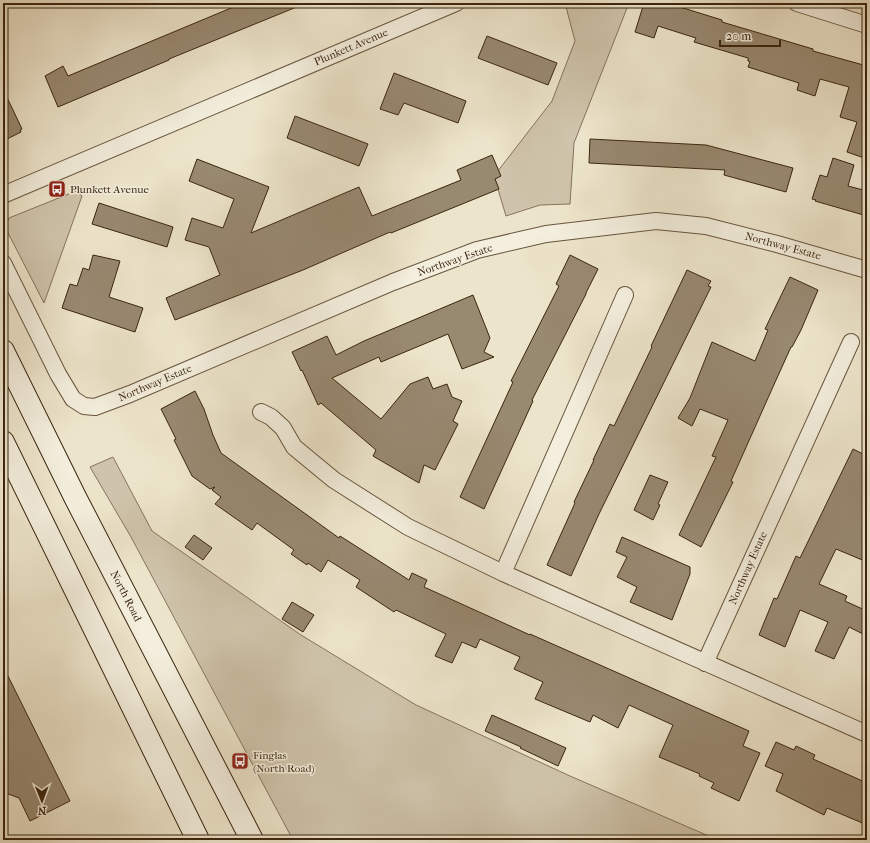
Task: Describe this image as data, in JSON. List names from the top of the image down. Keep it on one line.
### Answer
{"streets":{"main road":["North Road"],"street":["Plunkett Avenue","Northway Estate"]},"places":{"bus stop":["Plunkett Avenue","Finglas (North Road)"]},"scale_bar":"20 m","north":"bottom"}
